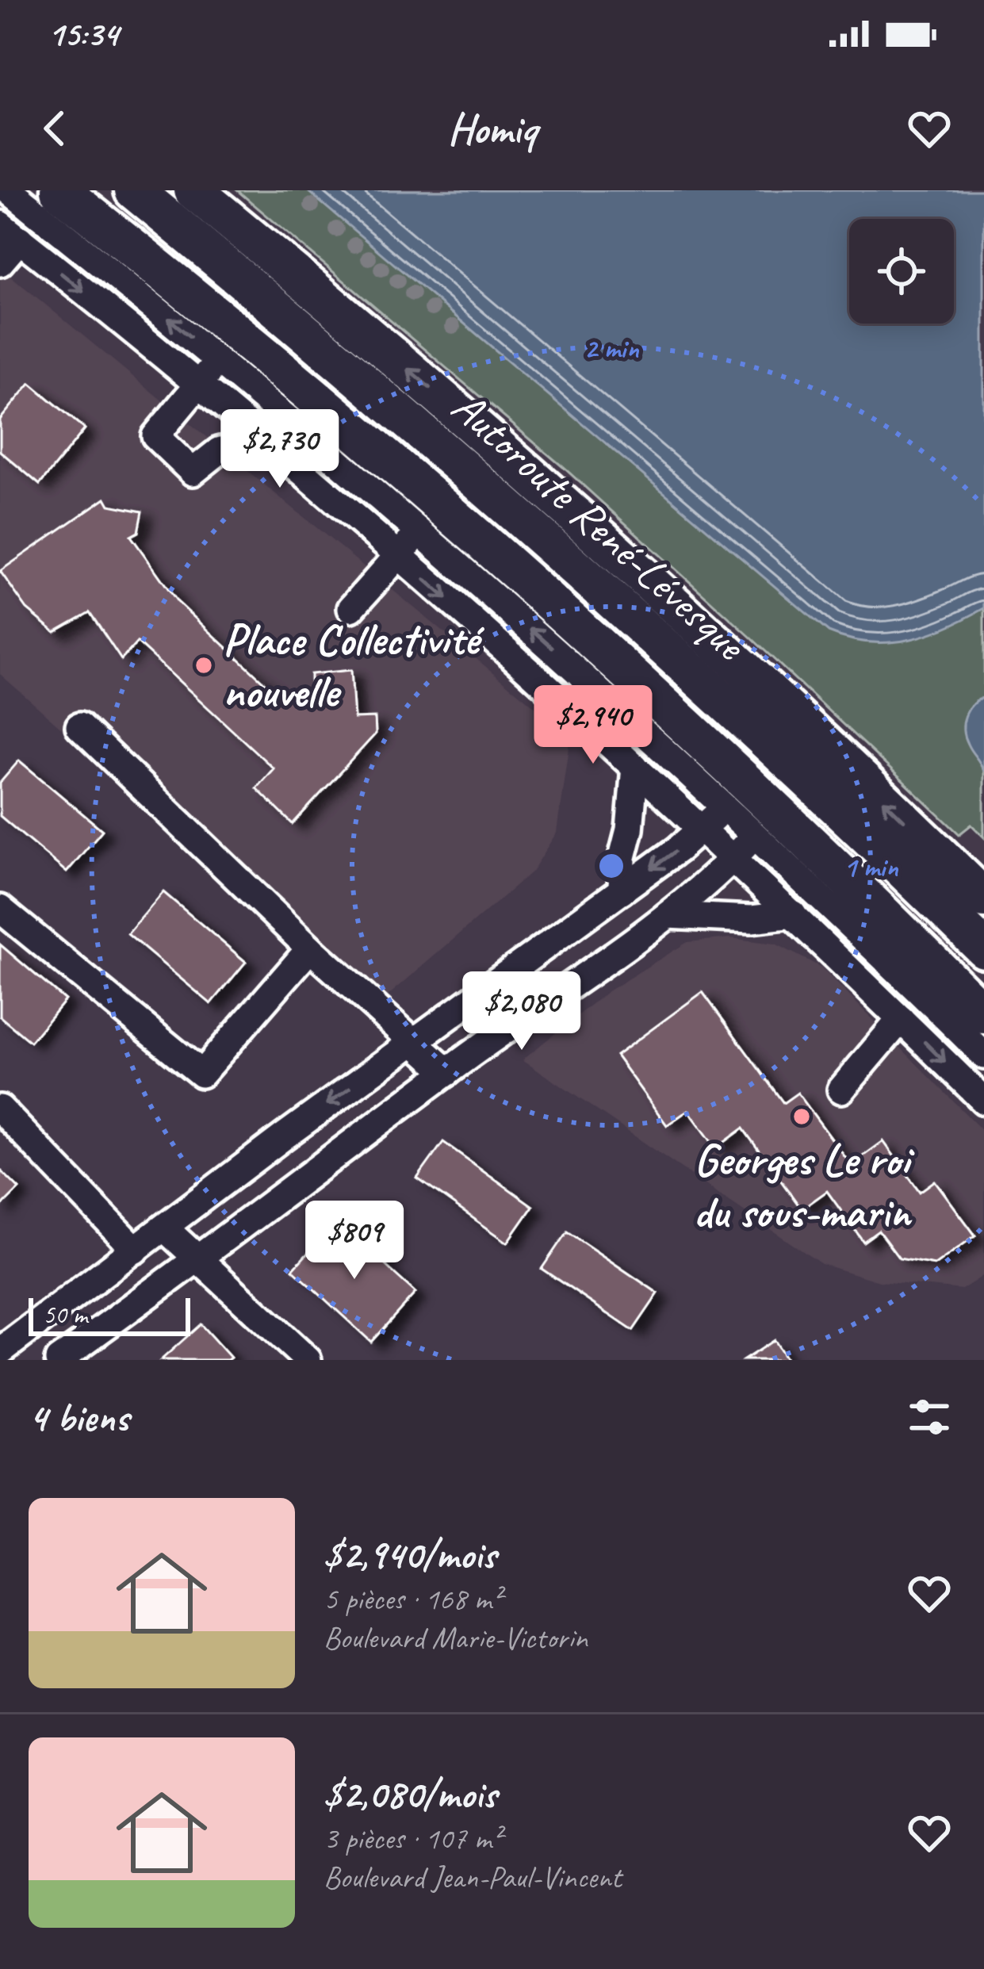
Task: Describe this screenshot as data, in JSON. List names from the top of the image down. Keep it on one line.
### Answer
{"streets":{"highway":["Autoroute René-Lévesque"]},"places":["Place Collectivité nouvelle","Georges Le roi du sous-marin"],"scale_bar":"50 m","page":{"status":"15:34","header":"Homiq","price":["$2,730","$2,940","$2,080","$809"],"scale":"50 m","heading":"4 biens","list":[{"name":"$2,940/mois","note":"5 pièces · 168 m² · Boulevard Marie-Victorin"},{"name":"$2,080/mois","note":"3 pièces · 107 m² · Boulevard Jean-Paul-Vincent"}]},"rings":["2 min","1 min"]}
